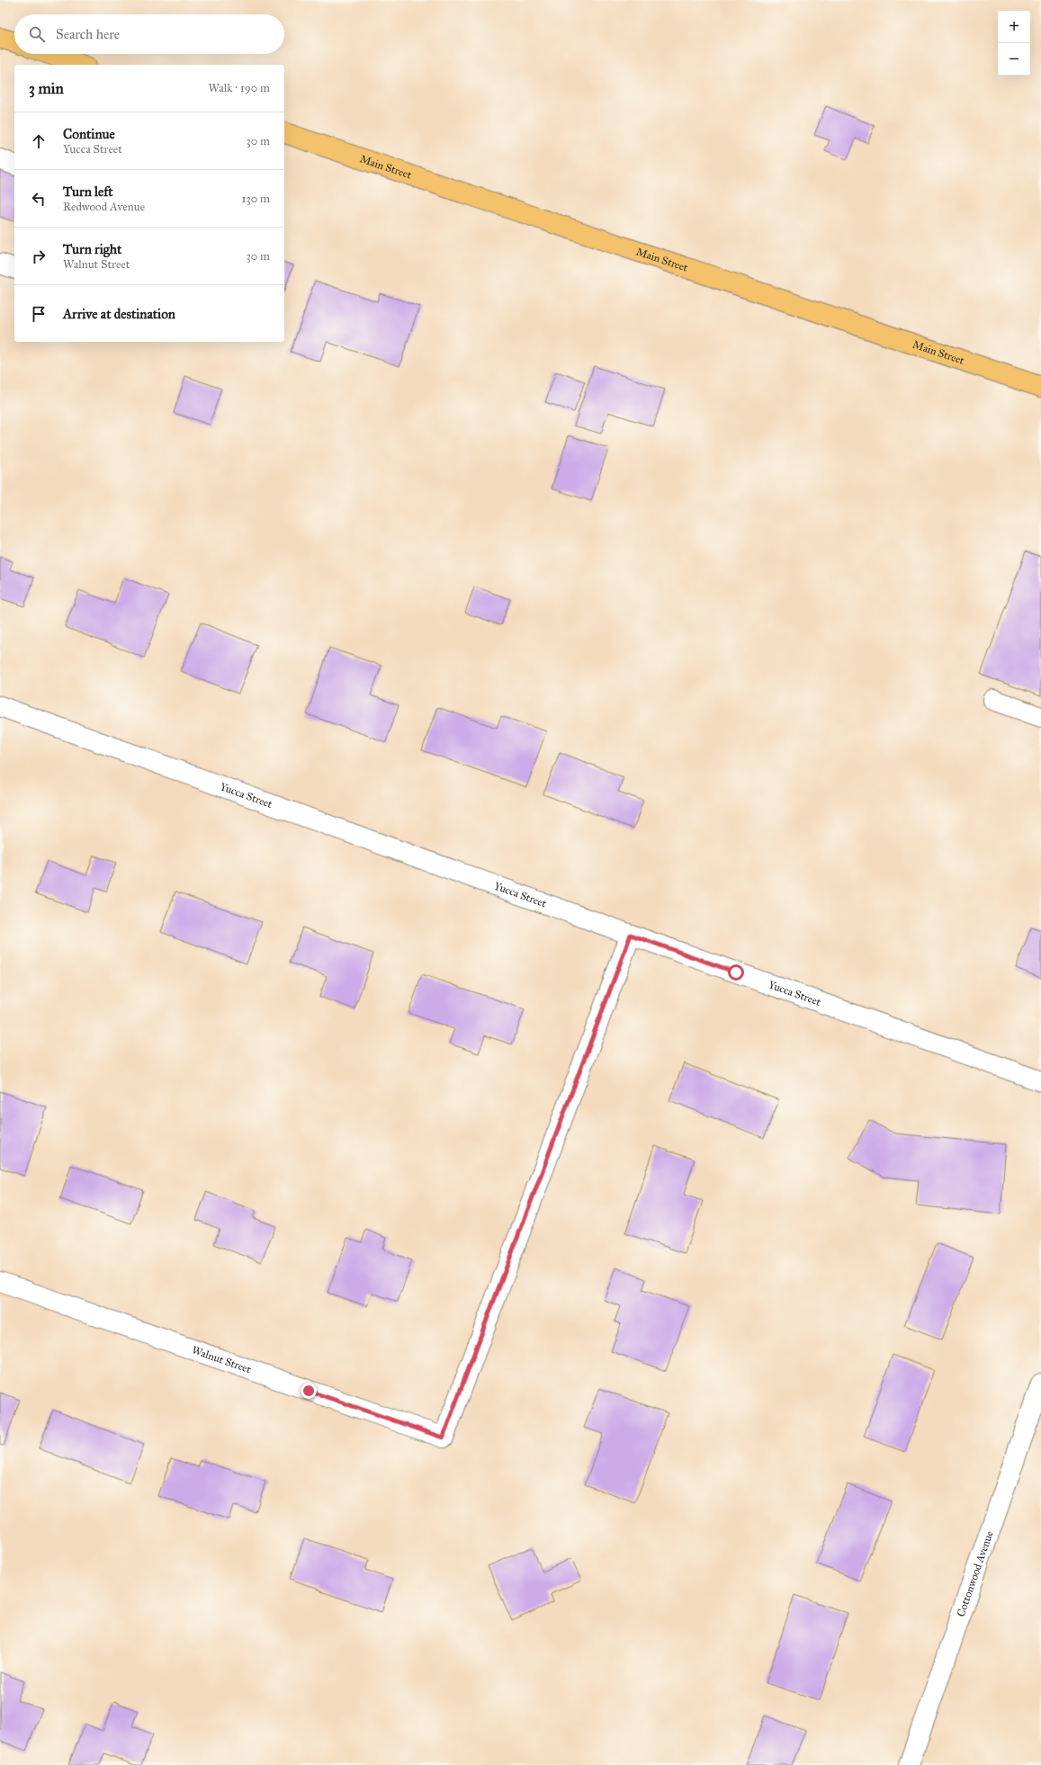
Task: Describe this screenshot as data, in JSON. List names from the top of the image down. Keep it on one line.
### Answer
{"streets":{"main road":["Main Street"],"street":["Yucca Street","Walnut Street","Cottonwood Avenue"]},"crossings":[["Yucca Street","Walnut Street"]],"page":{"map_buttons":["+","−"],"search":"Search here","heading":["3 min","Walk · 190 m"],"list":[["Continue","Yucca Street","30 m"],["Turn left","Redwood Avenue","130 m"],["Turn right","Walnut Street","30 m"],"Arrive at destination"]}}
